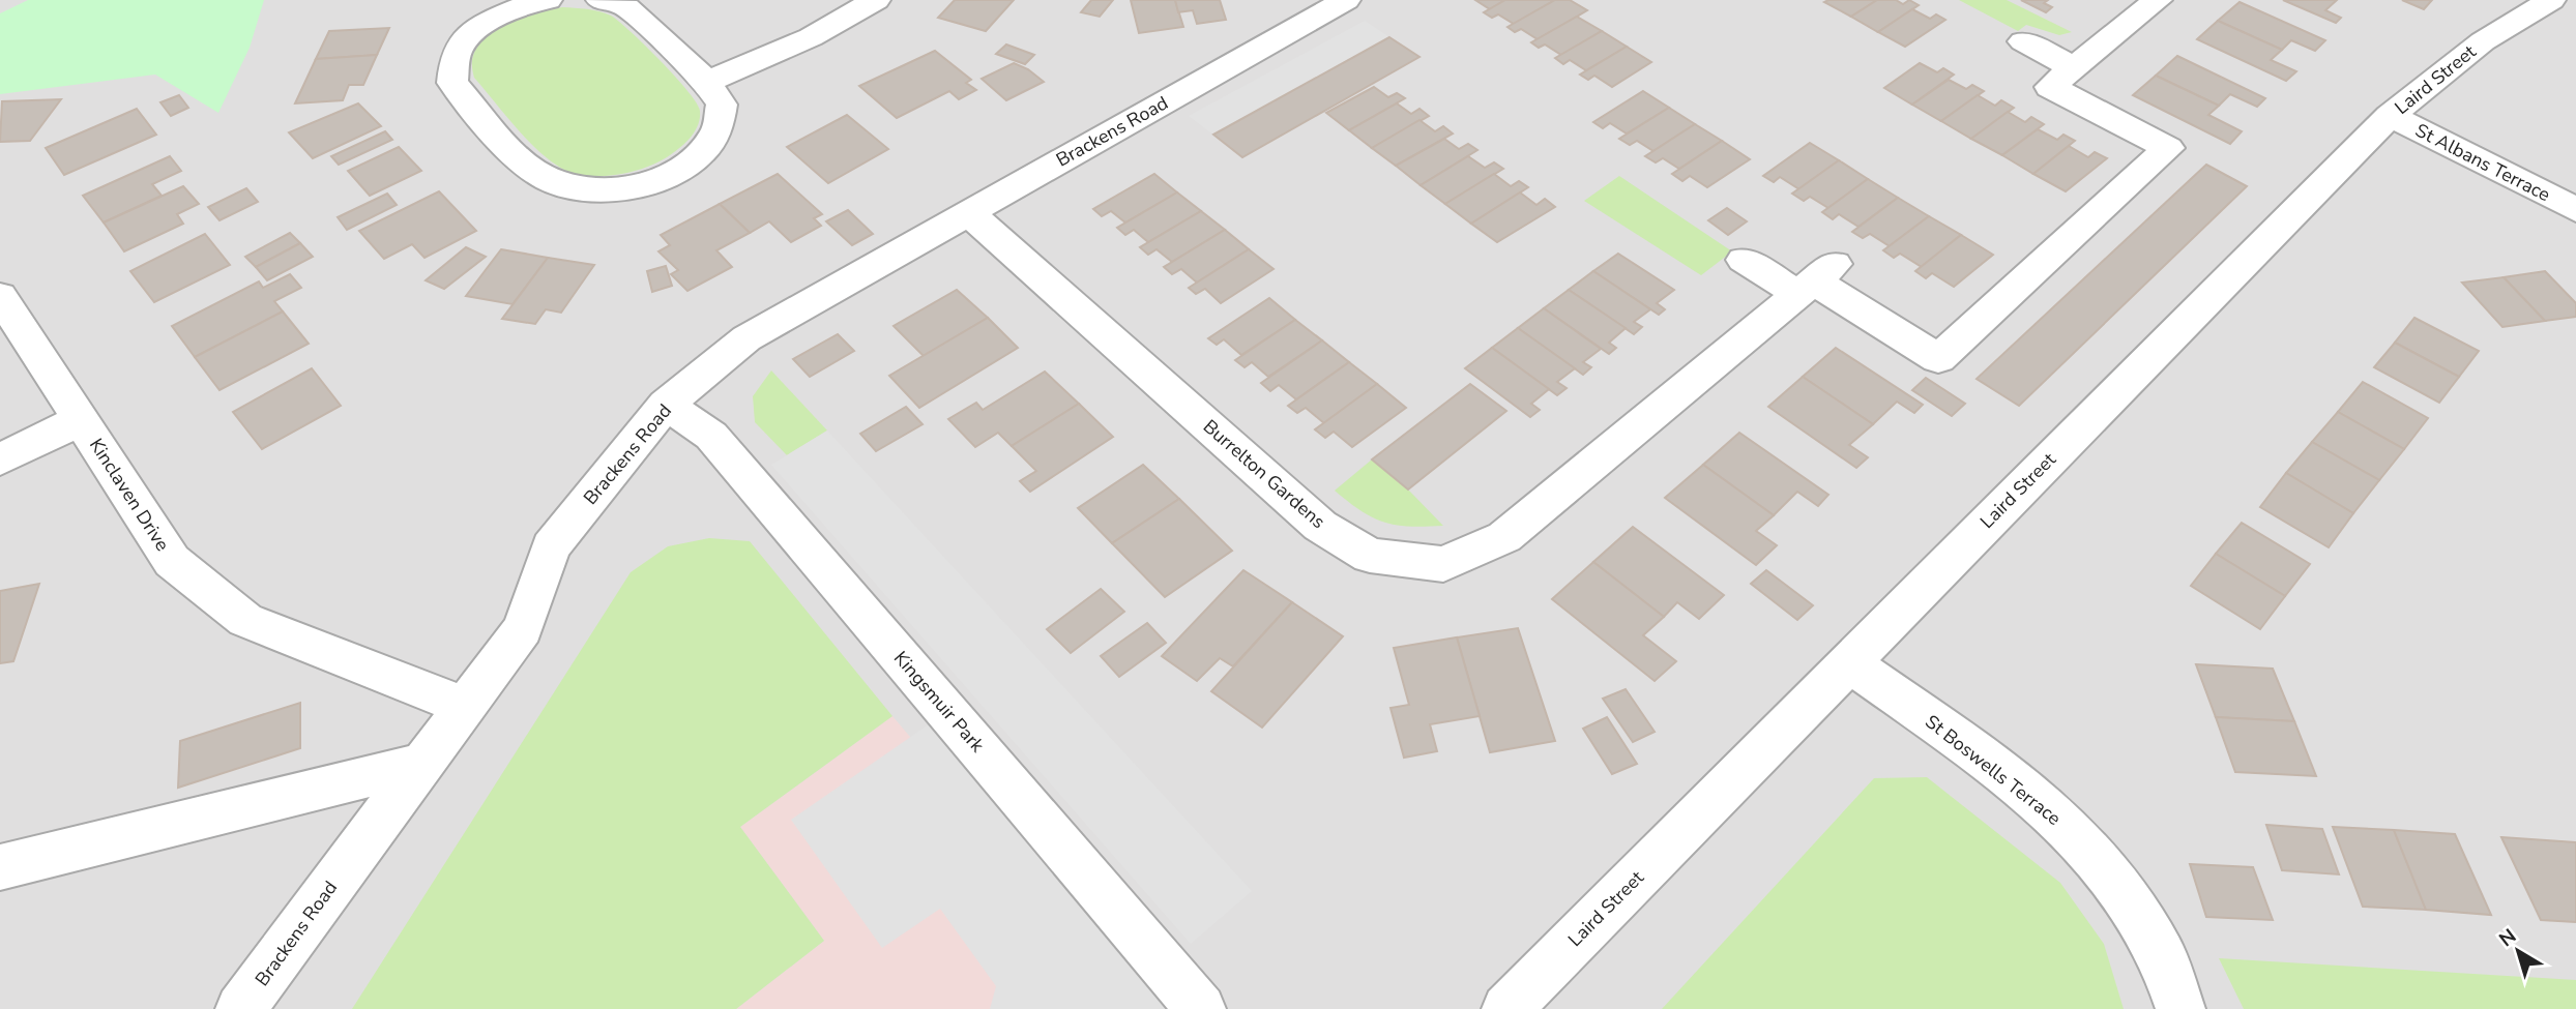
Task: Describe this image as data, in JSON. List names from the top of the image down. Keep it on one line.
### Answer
{"streets":{"street":["Laird Street","Brackens Road","St Albans Terrace","Burrelton Gardens","Kinclaven Drive","Kingsmuir Park","St Boswells Terrace"]},"crossings":[["Laird Street","St Albans Terrace"],["Laird Street","St Boswells Terrace"],["Brackens Road","Burrelton Gardens"],["Brackens Road","Kinclaven Drive"],["Brackens Road","Kingsmuir Park"]],"north":"top left"}
